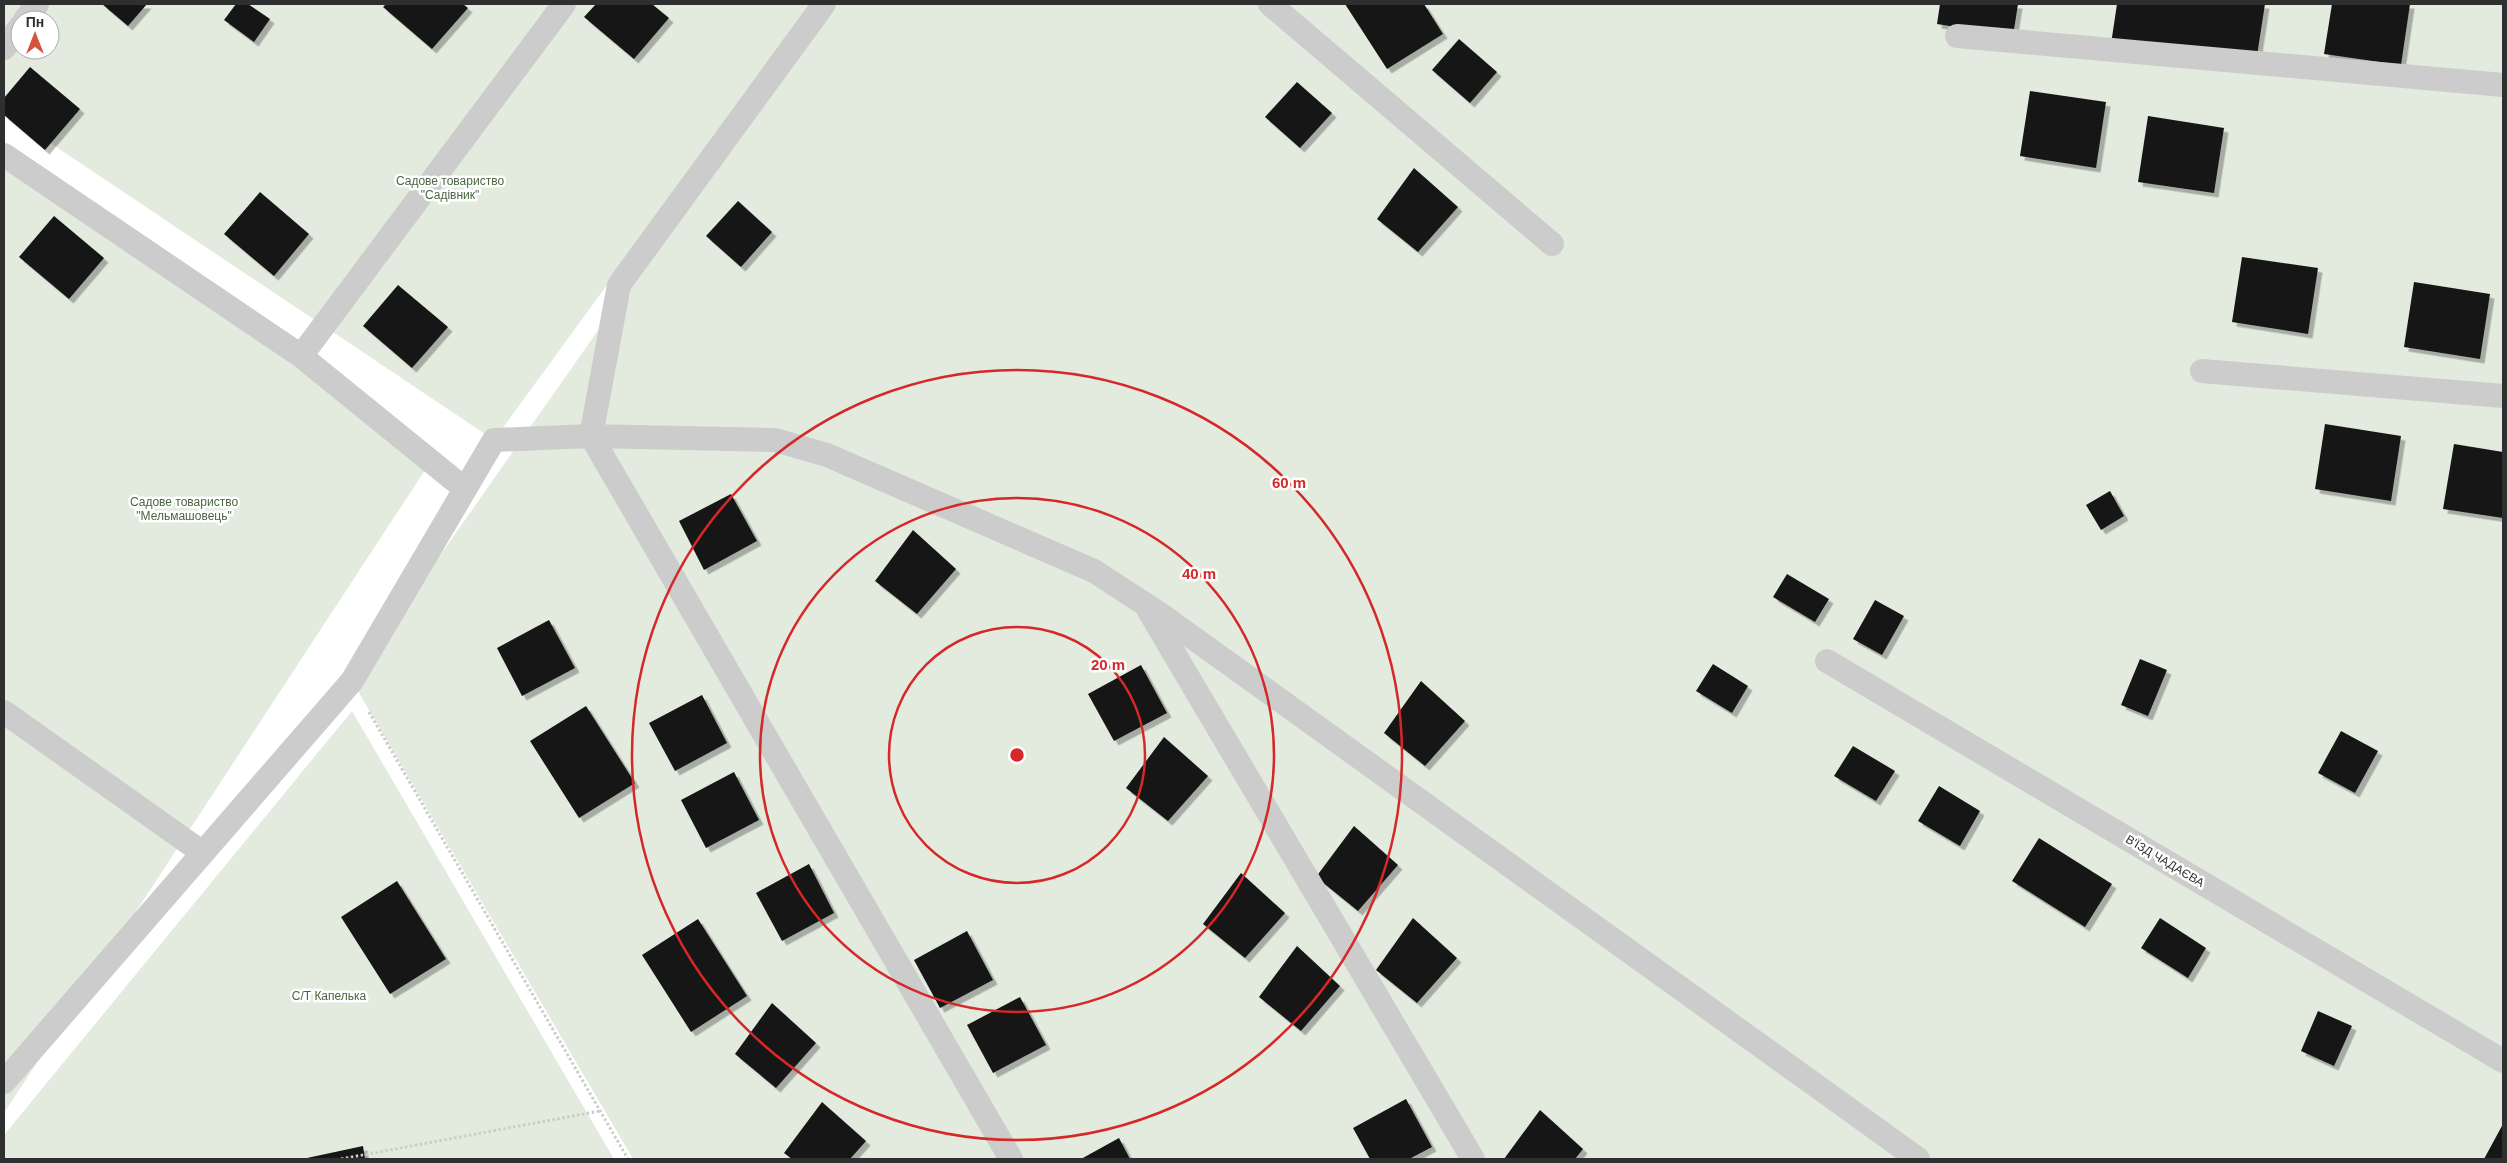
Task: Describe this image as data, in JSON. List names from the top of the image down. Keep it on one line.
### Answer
{"streets":{"lane":["В'ЇЗД ЧАДАЄВА"]},"parks":["Садове товариство \"Садівник\"","Садове товариство \"Мельмашовець\"","С/Т Капелька"],"north":"top","rings":["60 m","40 m","20 m"]}
